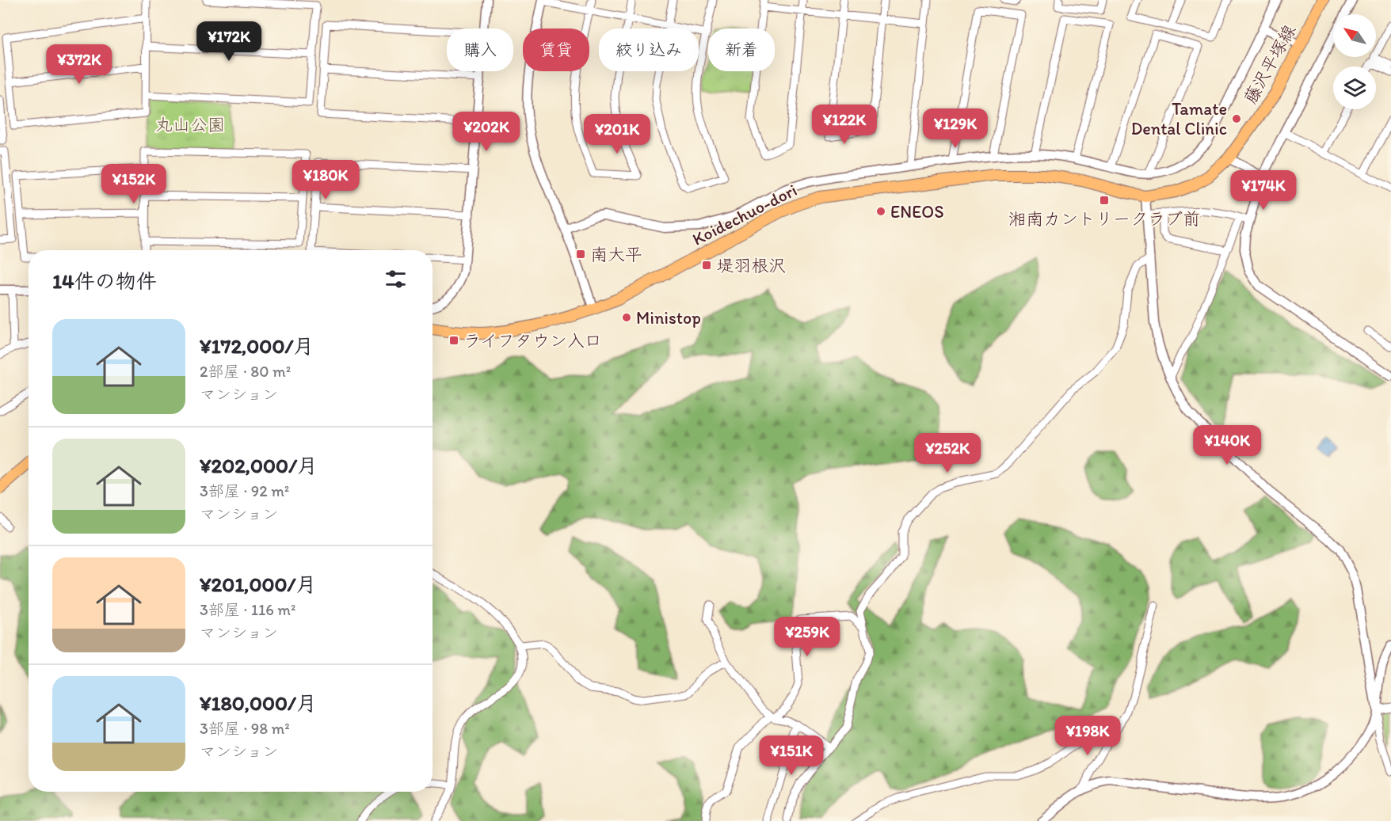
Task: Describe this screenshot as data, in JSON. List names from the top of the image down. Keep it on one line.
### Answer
{"streets":{"main road":["藤沢平塚線","Koidechuo-dori"]},"crossings":[["藤沢平塚線","Koidechuo-dori"]],"parks":["丸山公園"],"places":{"other":["Tamate Dental Clinic","ENEOS","Ministop"],"transit":["湘南カントリークラブ前","南大平","堤羽根沢","ライフタウン入口"]},"north":"top left","page":{"price":["¥172K","¥372K","¥122K","¥129K","¥202K","¥201K","¥180K","¥152K","¥174K","¥140K","¥252K","¥259K","¥198K","¥151K"],"chip":["購入","賃貸","絞り込み","新着"],"heading":"14件の物件","list":[{"name":"¥172,000/月","note":"2部屋 · 80 m² · マンション"},{"name":"¥202,000/月","note":"3部屋 · 92 m² · マンション"},{"name":"¥201,000/月","note":"3部屋 · 116 m² · マンション"},{"name":"¥180,000/月","note":"3部屋 · 98 m² · マンション"}]}}
